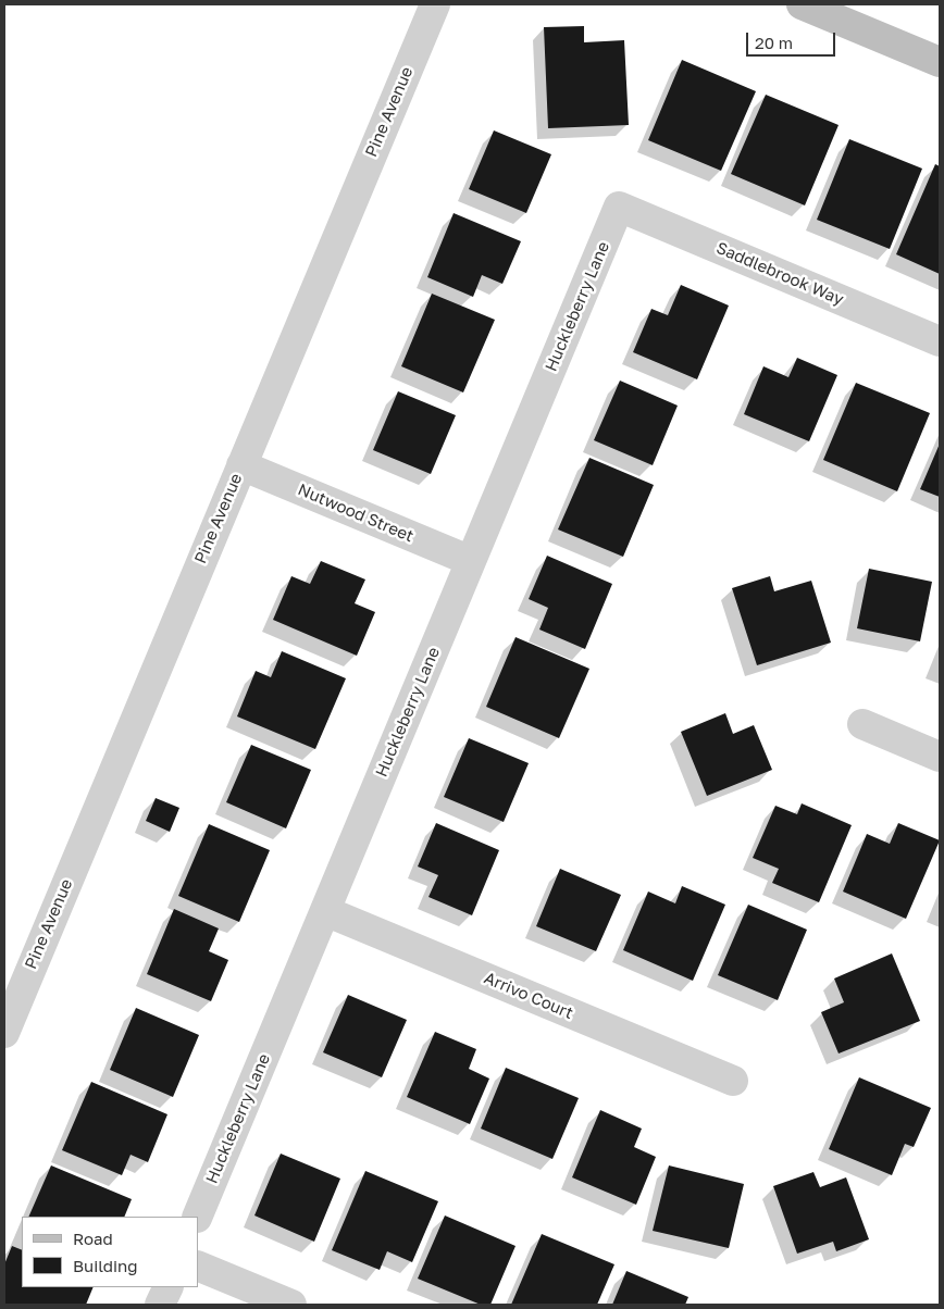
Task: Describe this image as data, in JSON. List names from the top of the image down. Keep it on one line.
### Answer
{"streets":{"street":["Pine Avenue","Saddlebrook Way","Huckleberry Lane","Nutwood Street","Arrivo Court"]},"crossings":[["Pine Avenue","Nutwood Street"],["Saddlebrook Way","Huckleberry Lane"],["Huckleberry Lane","Nutwood Street"],["Huckleberry Lane","Arrivo Court"]],"legend":["Road","Building"],"scale_bar":"20 m"}
